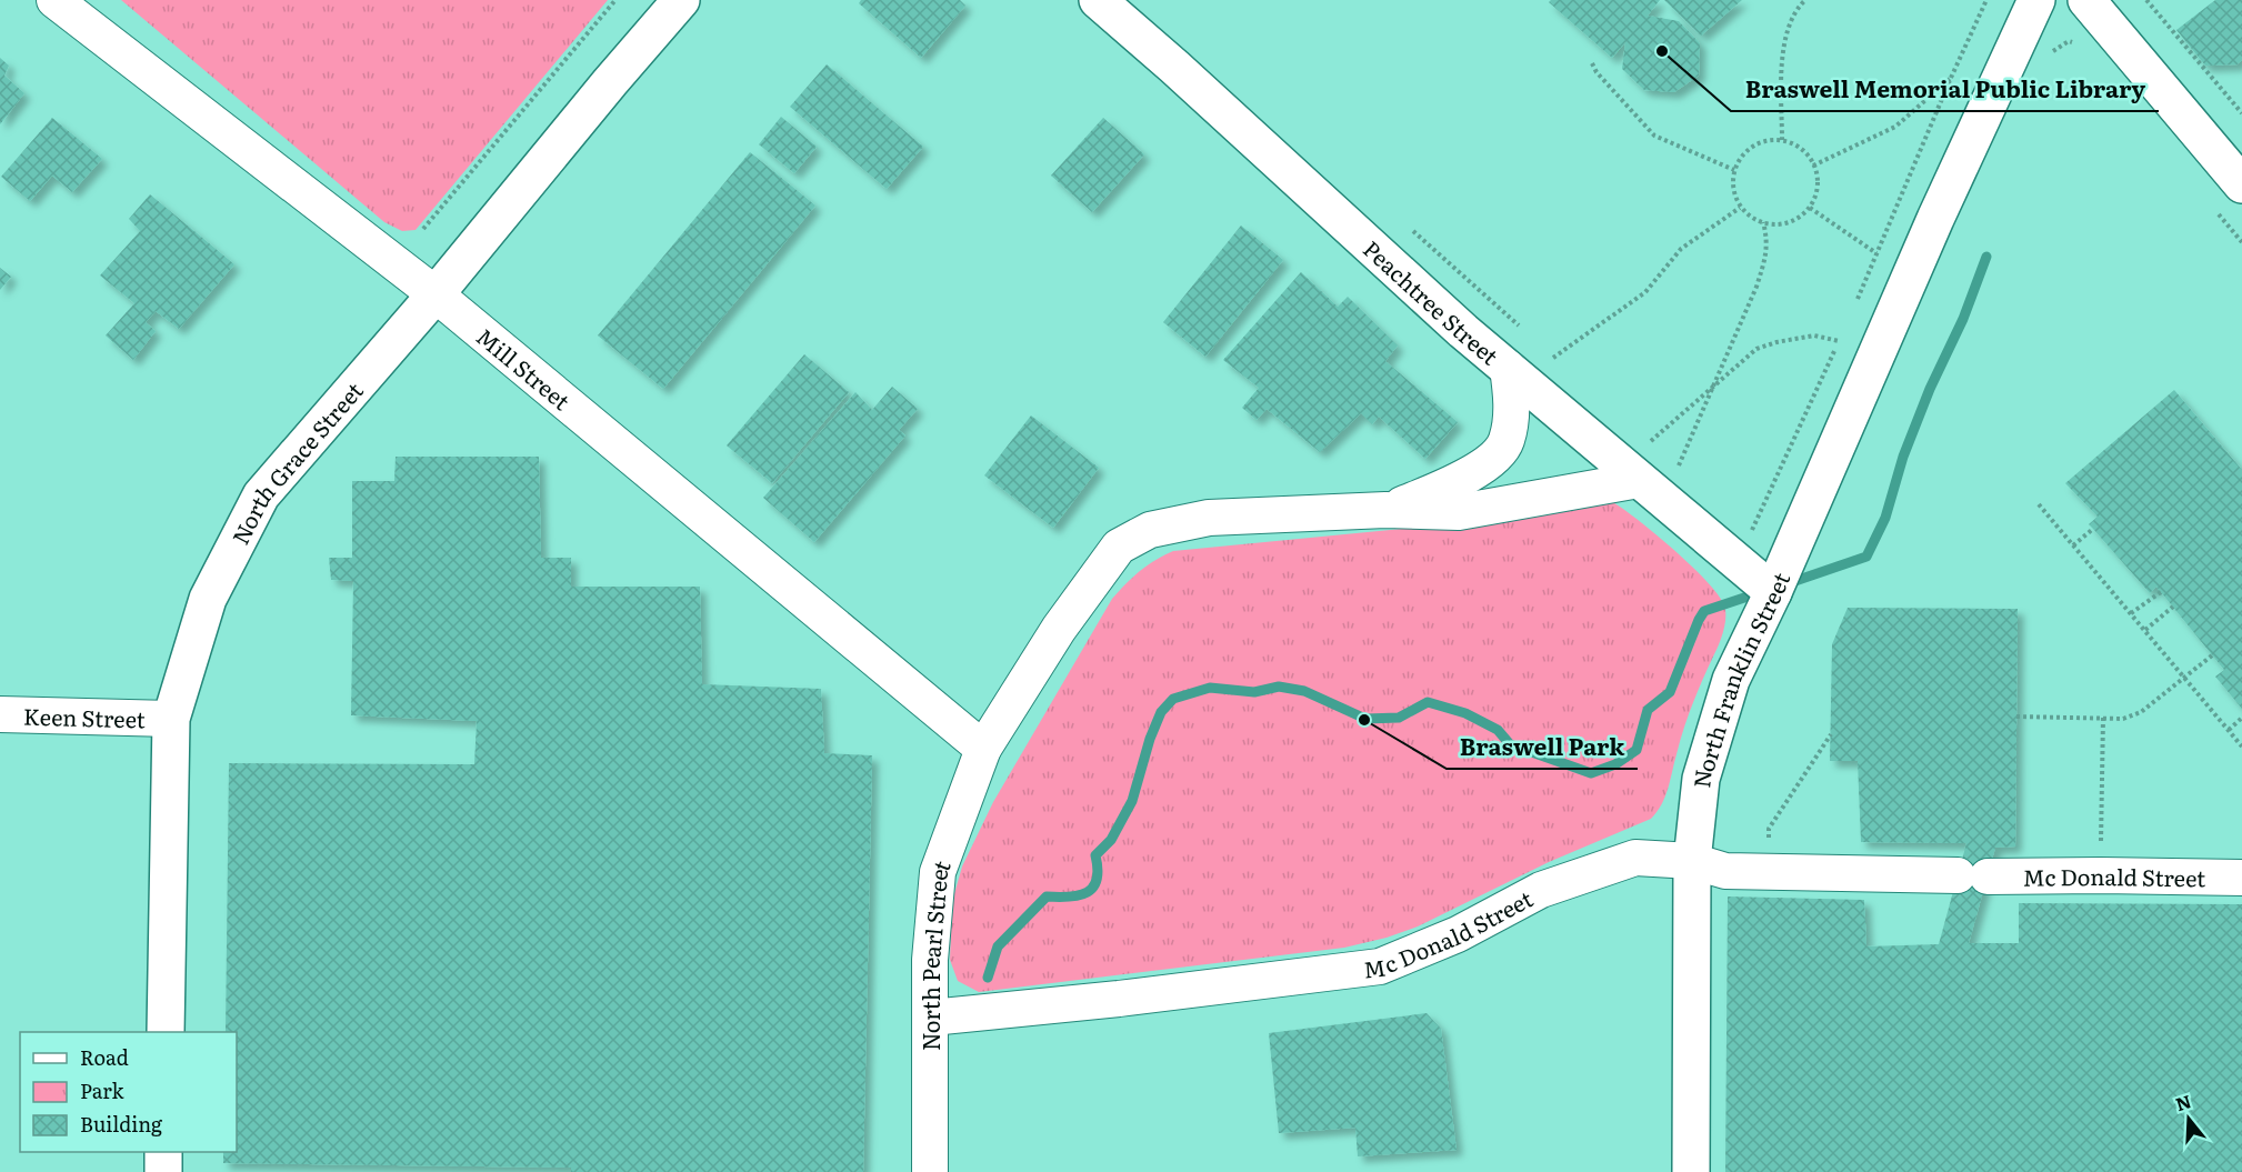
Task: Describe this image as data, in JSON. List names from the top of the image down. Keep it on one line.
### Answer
{"streets":{"main road":["Peachtree Street","North Grace Street","North Franklin Street"],"street":["Mill Street","Keen Street","Mc Donald Street","North Pearl Street"]},"crossings":[["Peachtree Street","North Franklin Street"],["Mill Street","North Grace Street"],["Mill Street","North Pearl Street"],["North Grace Street","Keen Street"],["North Franklin Street","Mc Donald Street"],["Mc Donald Street","North Pearl Street"]],"places":["Braswell Memorial Public Library","Braswell Park"],"legend":["Road","Park","Building"],"north":"top"}
